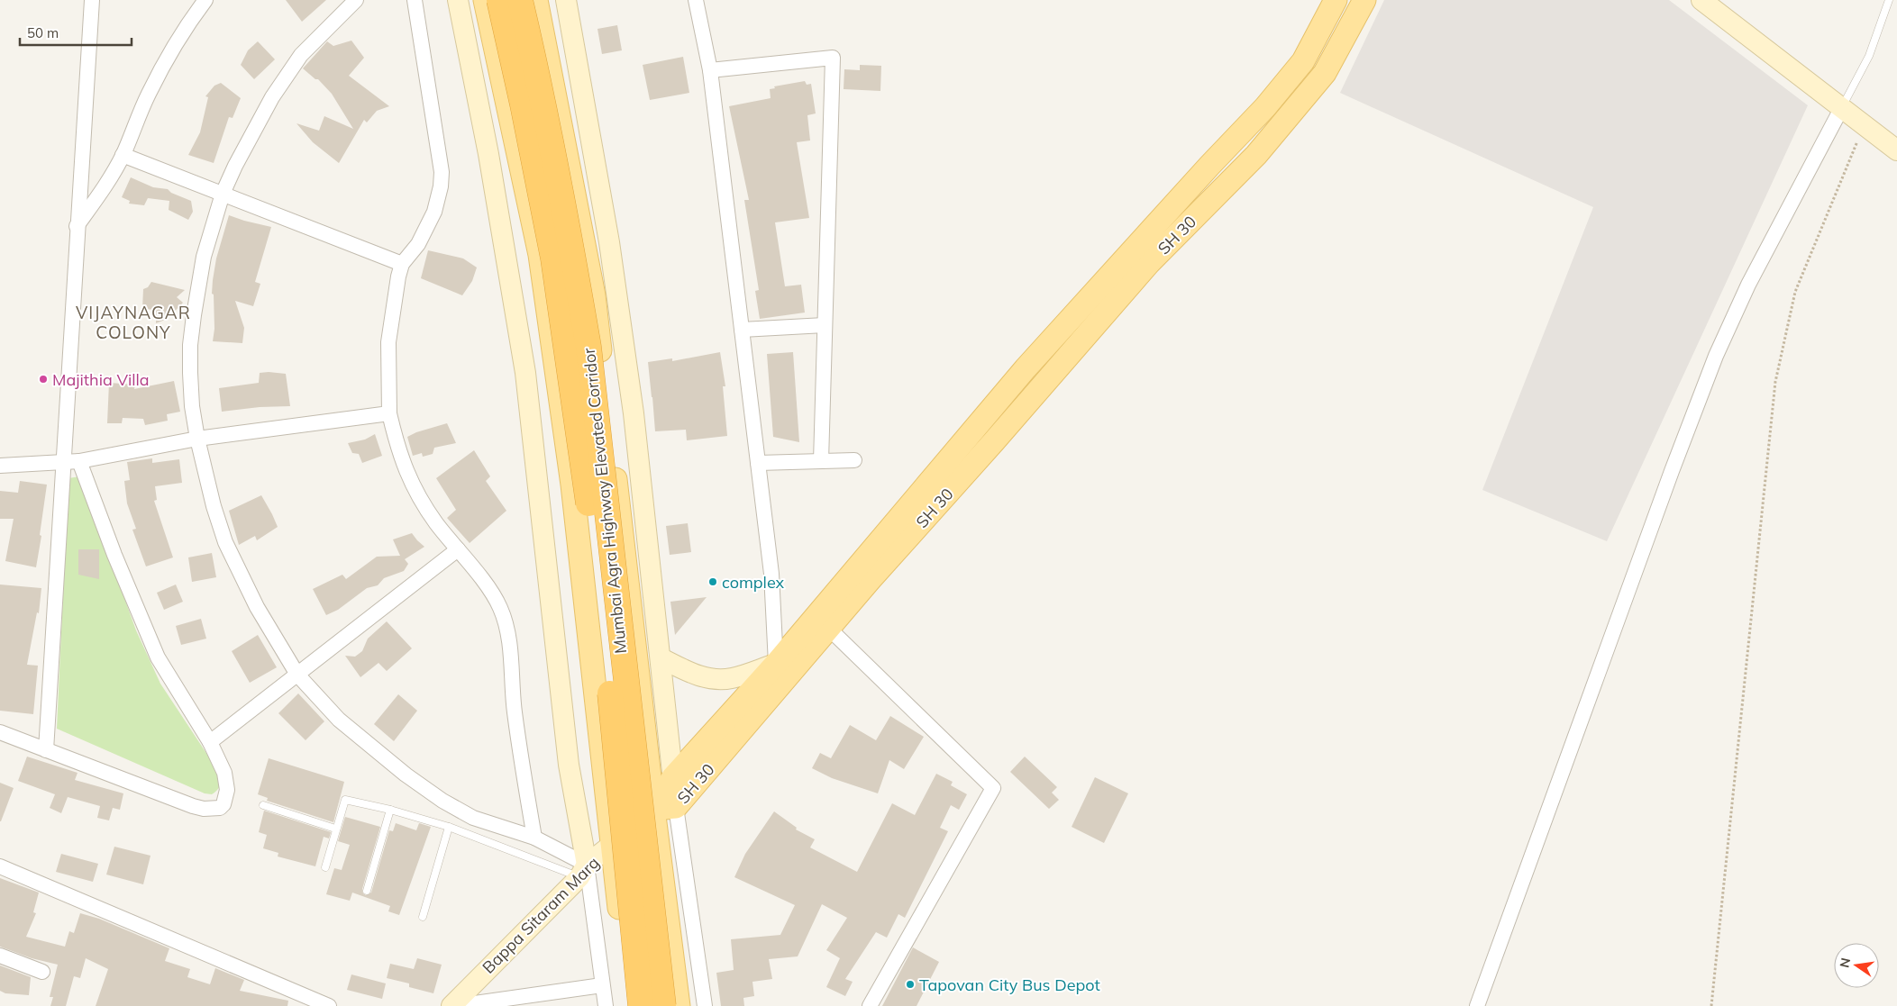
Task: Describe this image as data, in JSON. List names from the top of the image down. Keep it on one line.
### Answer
{"streets":{"highway":["Mumbai Agra Highway Elevated Corridor"],"main road":["SH 30"],"street":["Bappa Sitaram Marg"]},"crossings":[["SH 30","Bappa Sitaram Marg"]],"districts":["VIJAYNAGAR COLONY"],"places":["Majithia Villa","complex","Tapovan City Bus Depot"],"scale_bar":"50 m","north":"left"}
